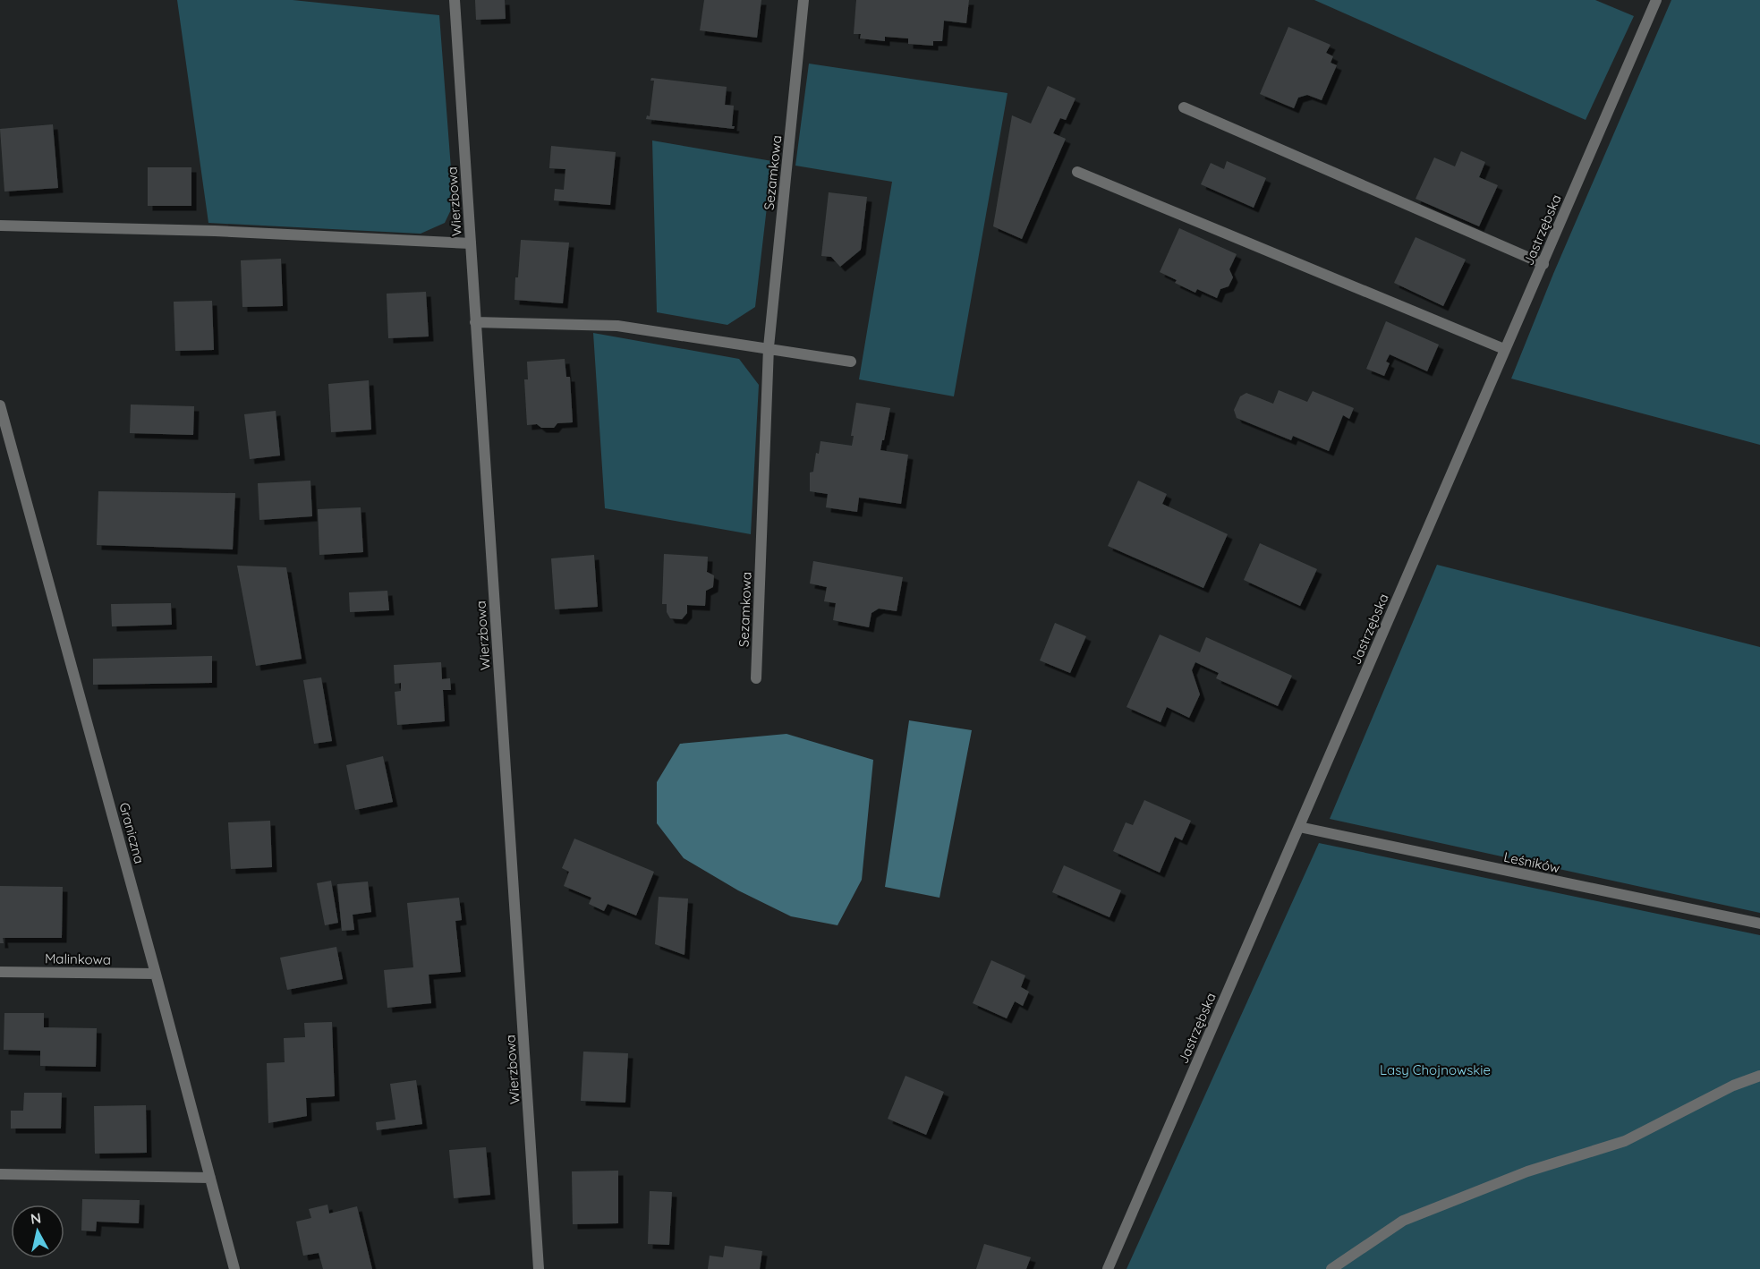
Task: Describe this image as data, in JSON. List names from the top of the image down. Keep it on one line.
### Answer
{"streets":{"street":["Sezamkowa","Wierzbowa","Jastrzębska","Graniczna","Leśników","Malinkowa"]},"crossings":[["Jastrzębska","Leśników"],["Graniczna","Malinkowa"]],"parks":["Lasy Chojnowskie"],"north":"top"}
